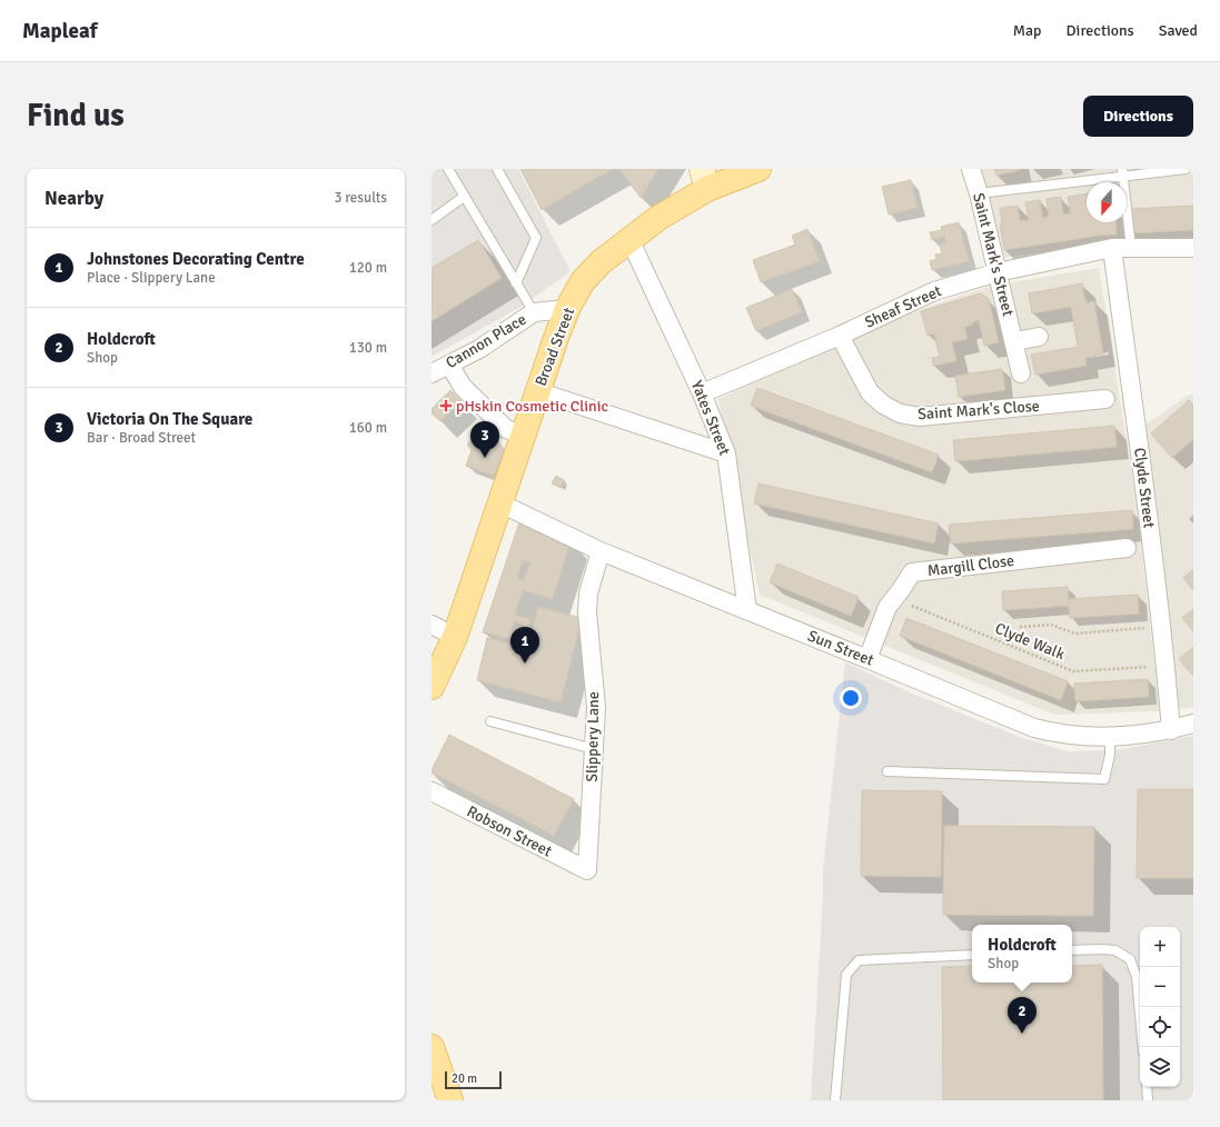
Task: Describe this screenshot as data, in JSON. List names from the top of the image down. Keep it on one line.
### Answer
{"streets":{"main road":["Broad Street"],"street":["Saint Mark's Street","Sheaf Street","Cannon Place","Saint Mark's Close","Yates Street","Clyde Street","Margill Close","Sun Street","Slippery Lane","Robson Street"],"path":["Clyde Walk"]},"crossings":[["Saint Mark's Street","Sheaf Street"],["Sheaf Street","Saint Mark's Close"],["Sheaf Street","Yates Street"],["Sheaf Street","Clyde Street"],["Cannon Place","Broad Street"],["Broad Street","Yates Street"],["Broad Street","Sun Street"],["Yates Street","Sun Street"],["Clyde Street","Clyde Walk"],["Clyde Street","Sun Street"],["Margill Close","Clyde Walk"],["Margill Close","Sun Street"],["Sun Street","Slippery Lane"],["Slippery Lane","Robson Street"]],"places":{"health":["pHskin Cosmetic Clinic"]},"scale_bar":"20 m","north":"bottom","page":{"header":"Mapleaf","nav":["Map","Directions","Saved"],"buttons":"Directions","title":"Find us","heading":["Nearby","3 results"],"list":[{"mark":"1","name":"Johnstones Decorating Centre","note":"Place · Slippery Lane","value":"120 m"},{"mark":"2","name":"Holdcroft","note":"Shop","value":"130 m"},{"mark":"3","name":"Victoria On The Square","note":"Bar · Broad Street","value":"160 m"}],"pins":["3","1","2"],"popup":["Holdcroft","Shop"],"map_buttons":["+","−"],"scale":"20 m"}}
